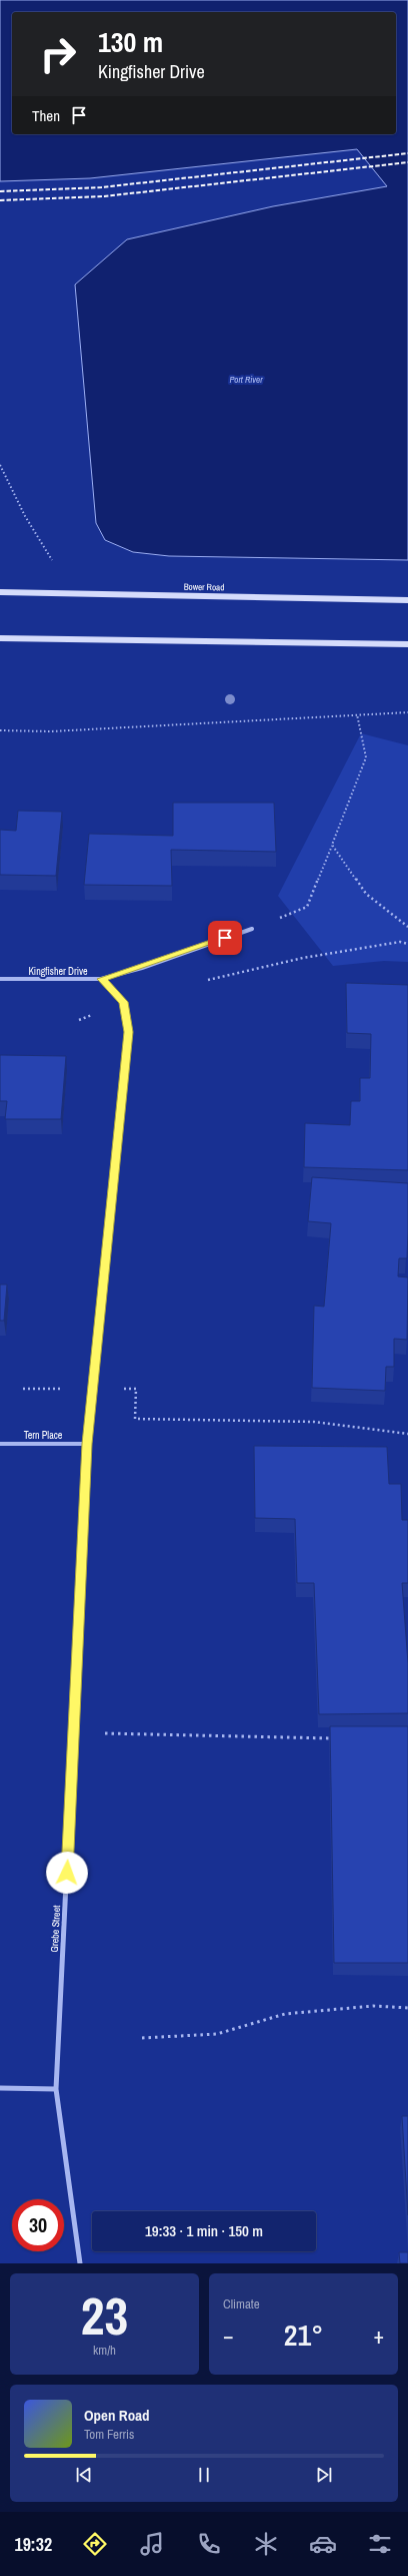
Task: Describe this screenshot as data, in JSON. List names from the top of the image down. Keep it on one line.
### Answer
{"streets":{"main road":["Bower Road"],"street":["Kingfisher Drive","Tern Place","Grebe Street"]},"crossings":[["Tern Place","Grebe Street"]],"water":["Port River"],"page":{"turn":["130 m","Kingfisher Drive"],"then":"Then","limit":"30","trip":"19:33 · 1 min · 150 m","tile":[["23","km/h"],"Climate"],"heat":["−","21°","+"],"song":["Open Road","Tom Ferris"],"tabs":"19:32"}}
